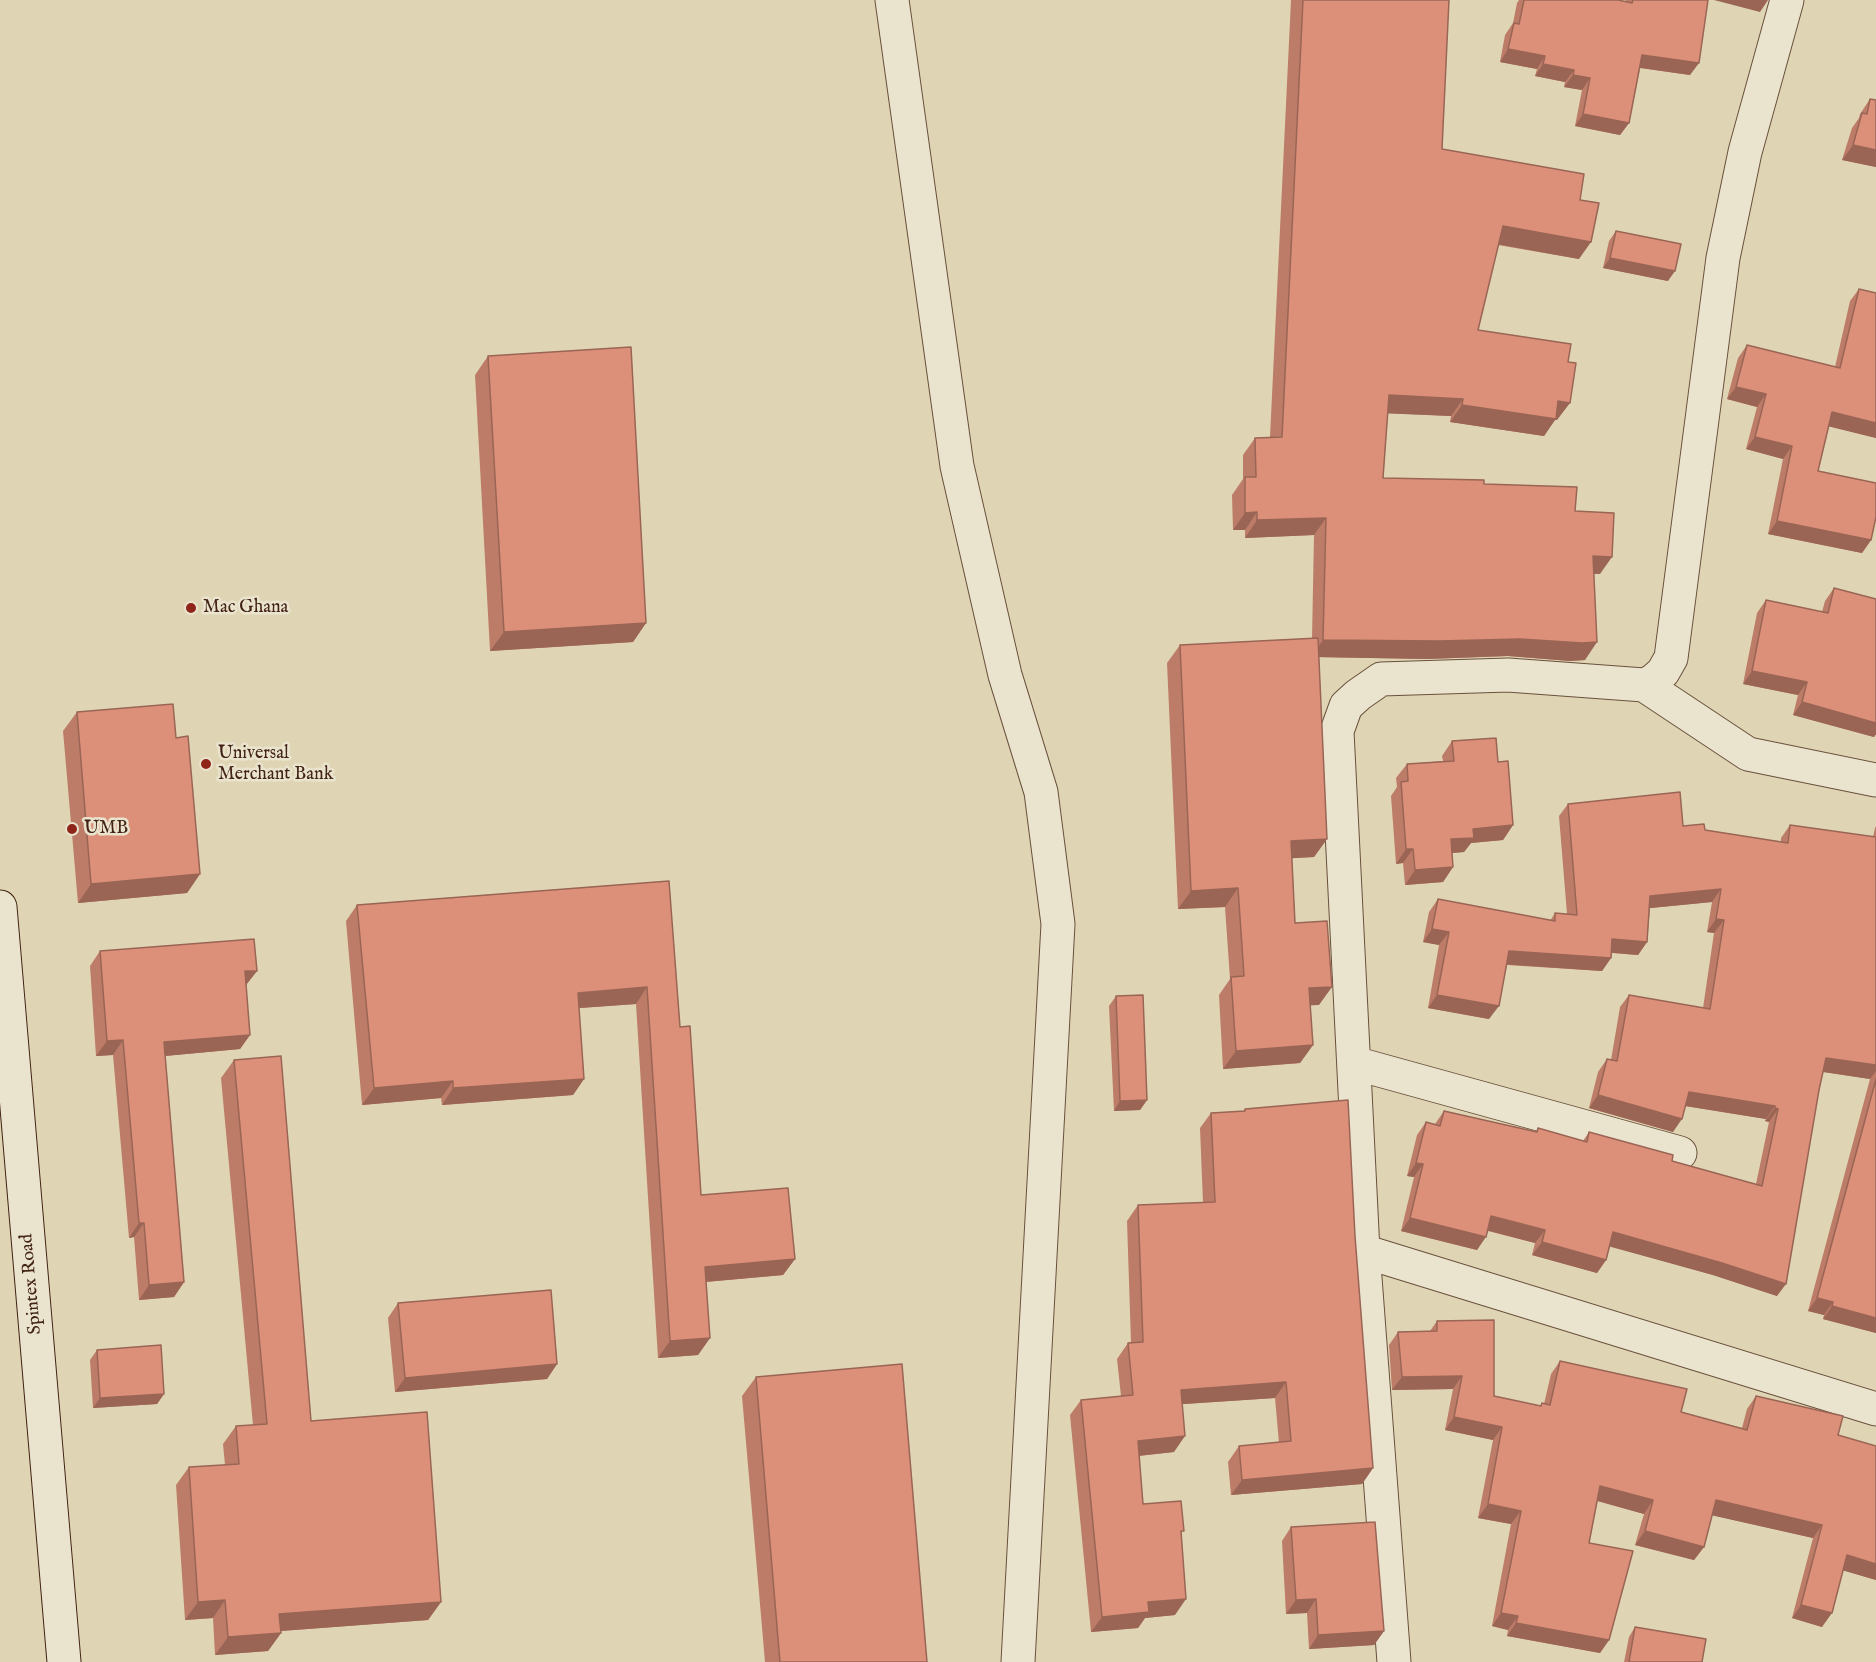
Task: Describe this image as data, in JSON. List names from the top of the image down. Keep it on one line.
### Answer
{"streets":{"street":["Spintex Road"]},"places":["Mac Ghana","Universal Merchant Bank","UMB"]}
